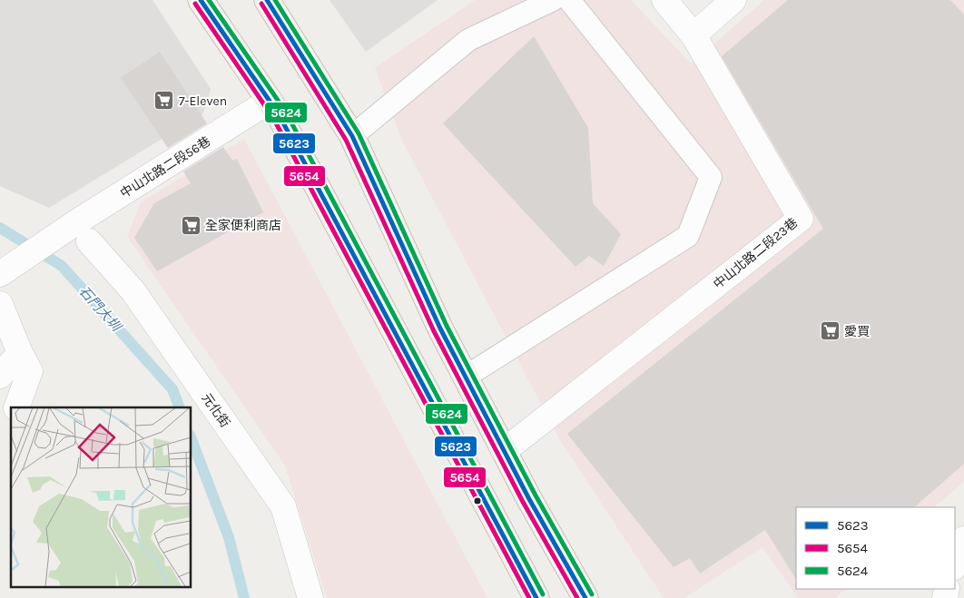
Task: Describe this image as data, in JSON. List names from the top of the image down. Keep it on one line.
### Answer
{"streets":{"street":["中山北路二段56巷","中山北路二段23巷","元化街"]},"crossings":[["中山北路二段56巷","元化街"]],"water":["石門大圳"],"places":{"supermarket":["7-Eleven","全家便利商店","愛買"]},"lines":["transit line 5623","transit line 5624","transit line 5654"],"legend":["5623","5654","5624"]}
